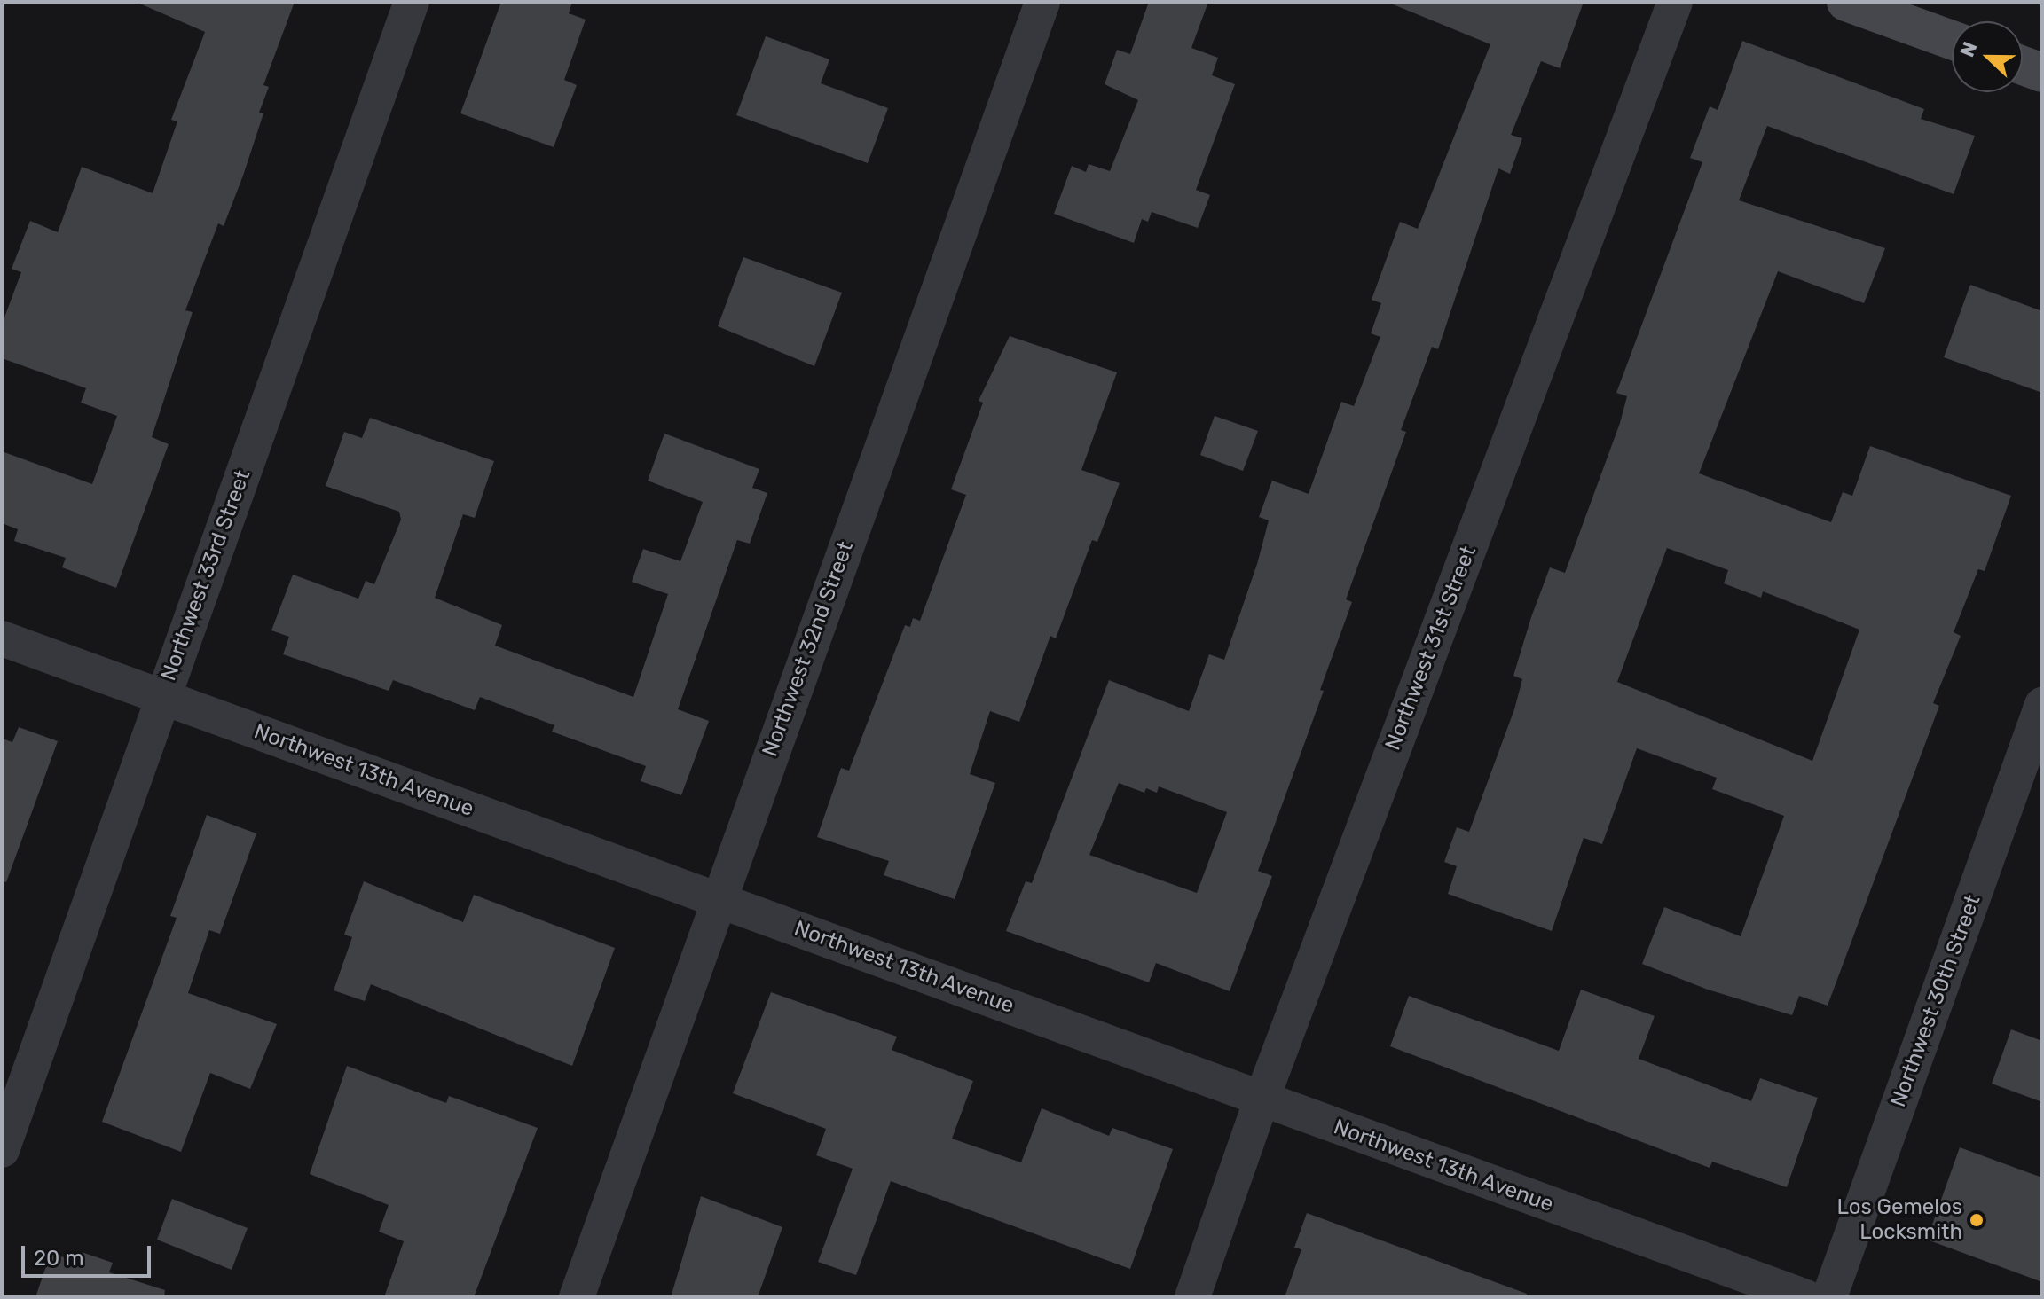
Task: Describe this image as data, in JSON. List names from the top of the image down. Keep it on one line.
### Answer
{"streets":{"street":["Northwest 33rd Street","Northwest 31st Street","Northwest 32nd Street","Northwest 13th Avenue","Northwest 30th Street"]},"crossings":[["Northwest 33rd Street","Northwest 13th Avenue"],["Northwest 31st Street","Northwest 13th Avenue"],["Northwest 32nd Street","Northwest 13th Avenue"]],"places":["Los Gemelos Locksmith"],"scale_bar":"20 m","north":"left"}
